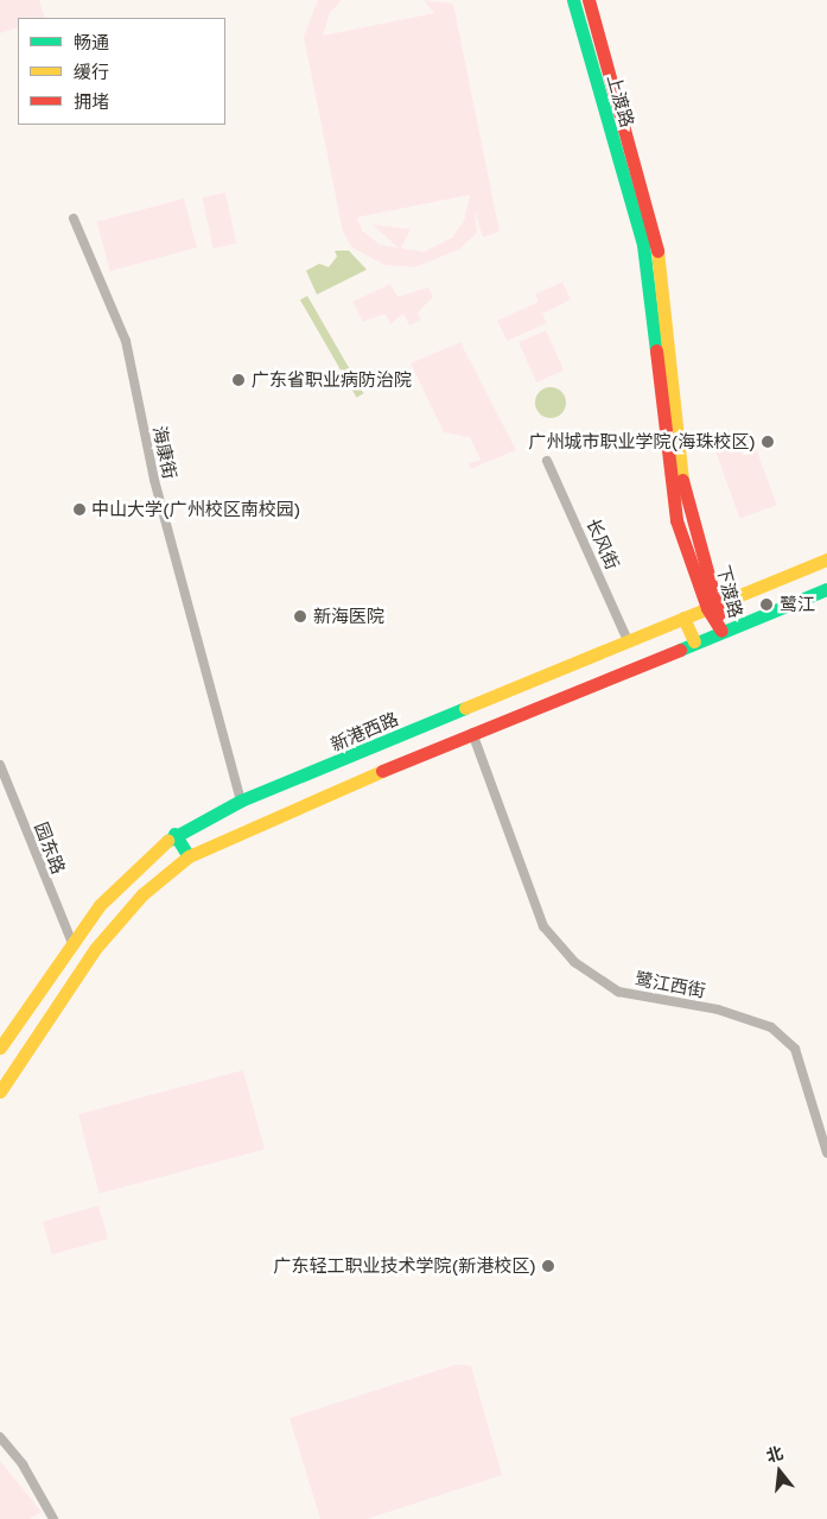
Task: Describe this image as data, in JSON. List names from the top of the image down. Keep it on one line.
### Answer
{"streets":{"main road":["上渡路","下渡路","新港西路"],"street":["海康街","长风街","园东路","鹭江西街"]},"crossings":[["上渡路","下渡路"],["海康街","新港西路"],["长风街","新港西路"],["下渡路","新港西路"],["新港西路","园东路"]],"places":["广东省职业病防治院","广州城市职业学院(海珠校区)","中山大学(广州校区南校园)","鹭江","新海医院","广东轻工职业技术学院(新港校区)"],"legend":["畅通","缓行","拥堵"],"north":"top"}
